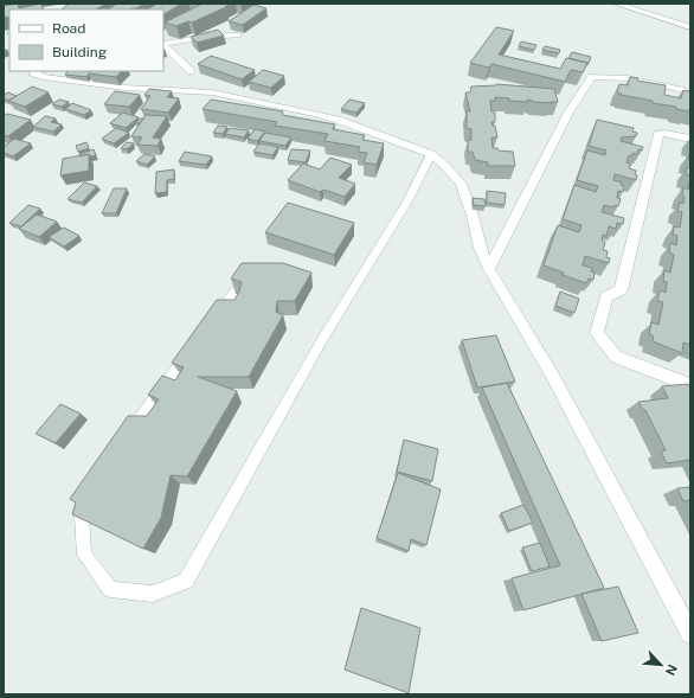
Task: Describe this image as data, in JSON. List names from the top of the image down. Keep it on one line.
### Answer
{"legend":["Road","Building"],"north":"bottom right"}
